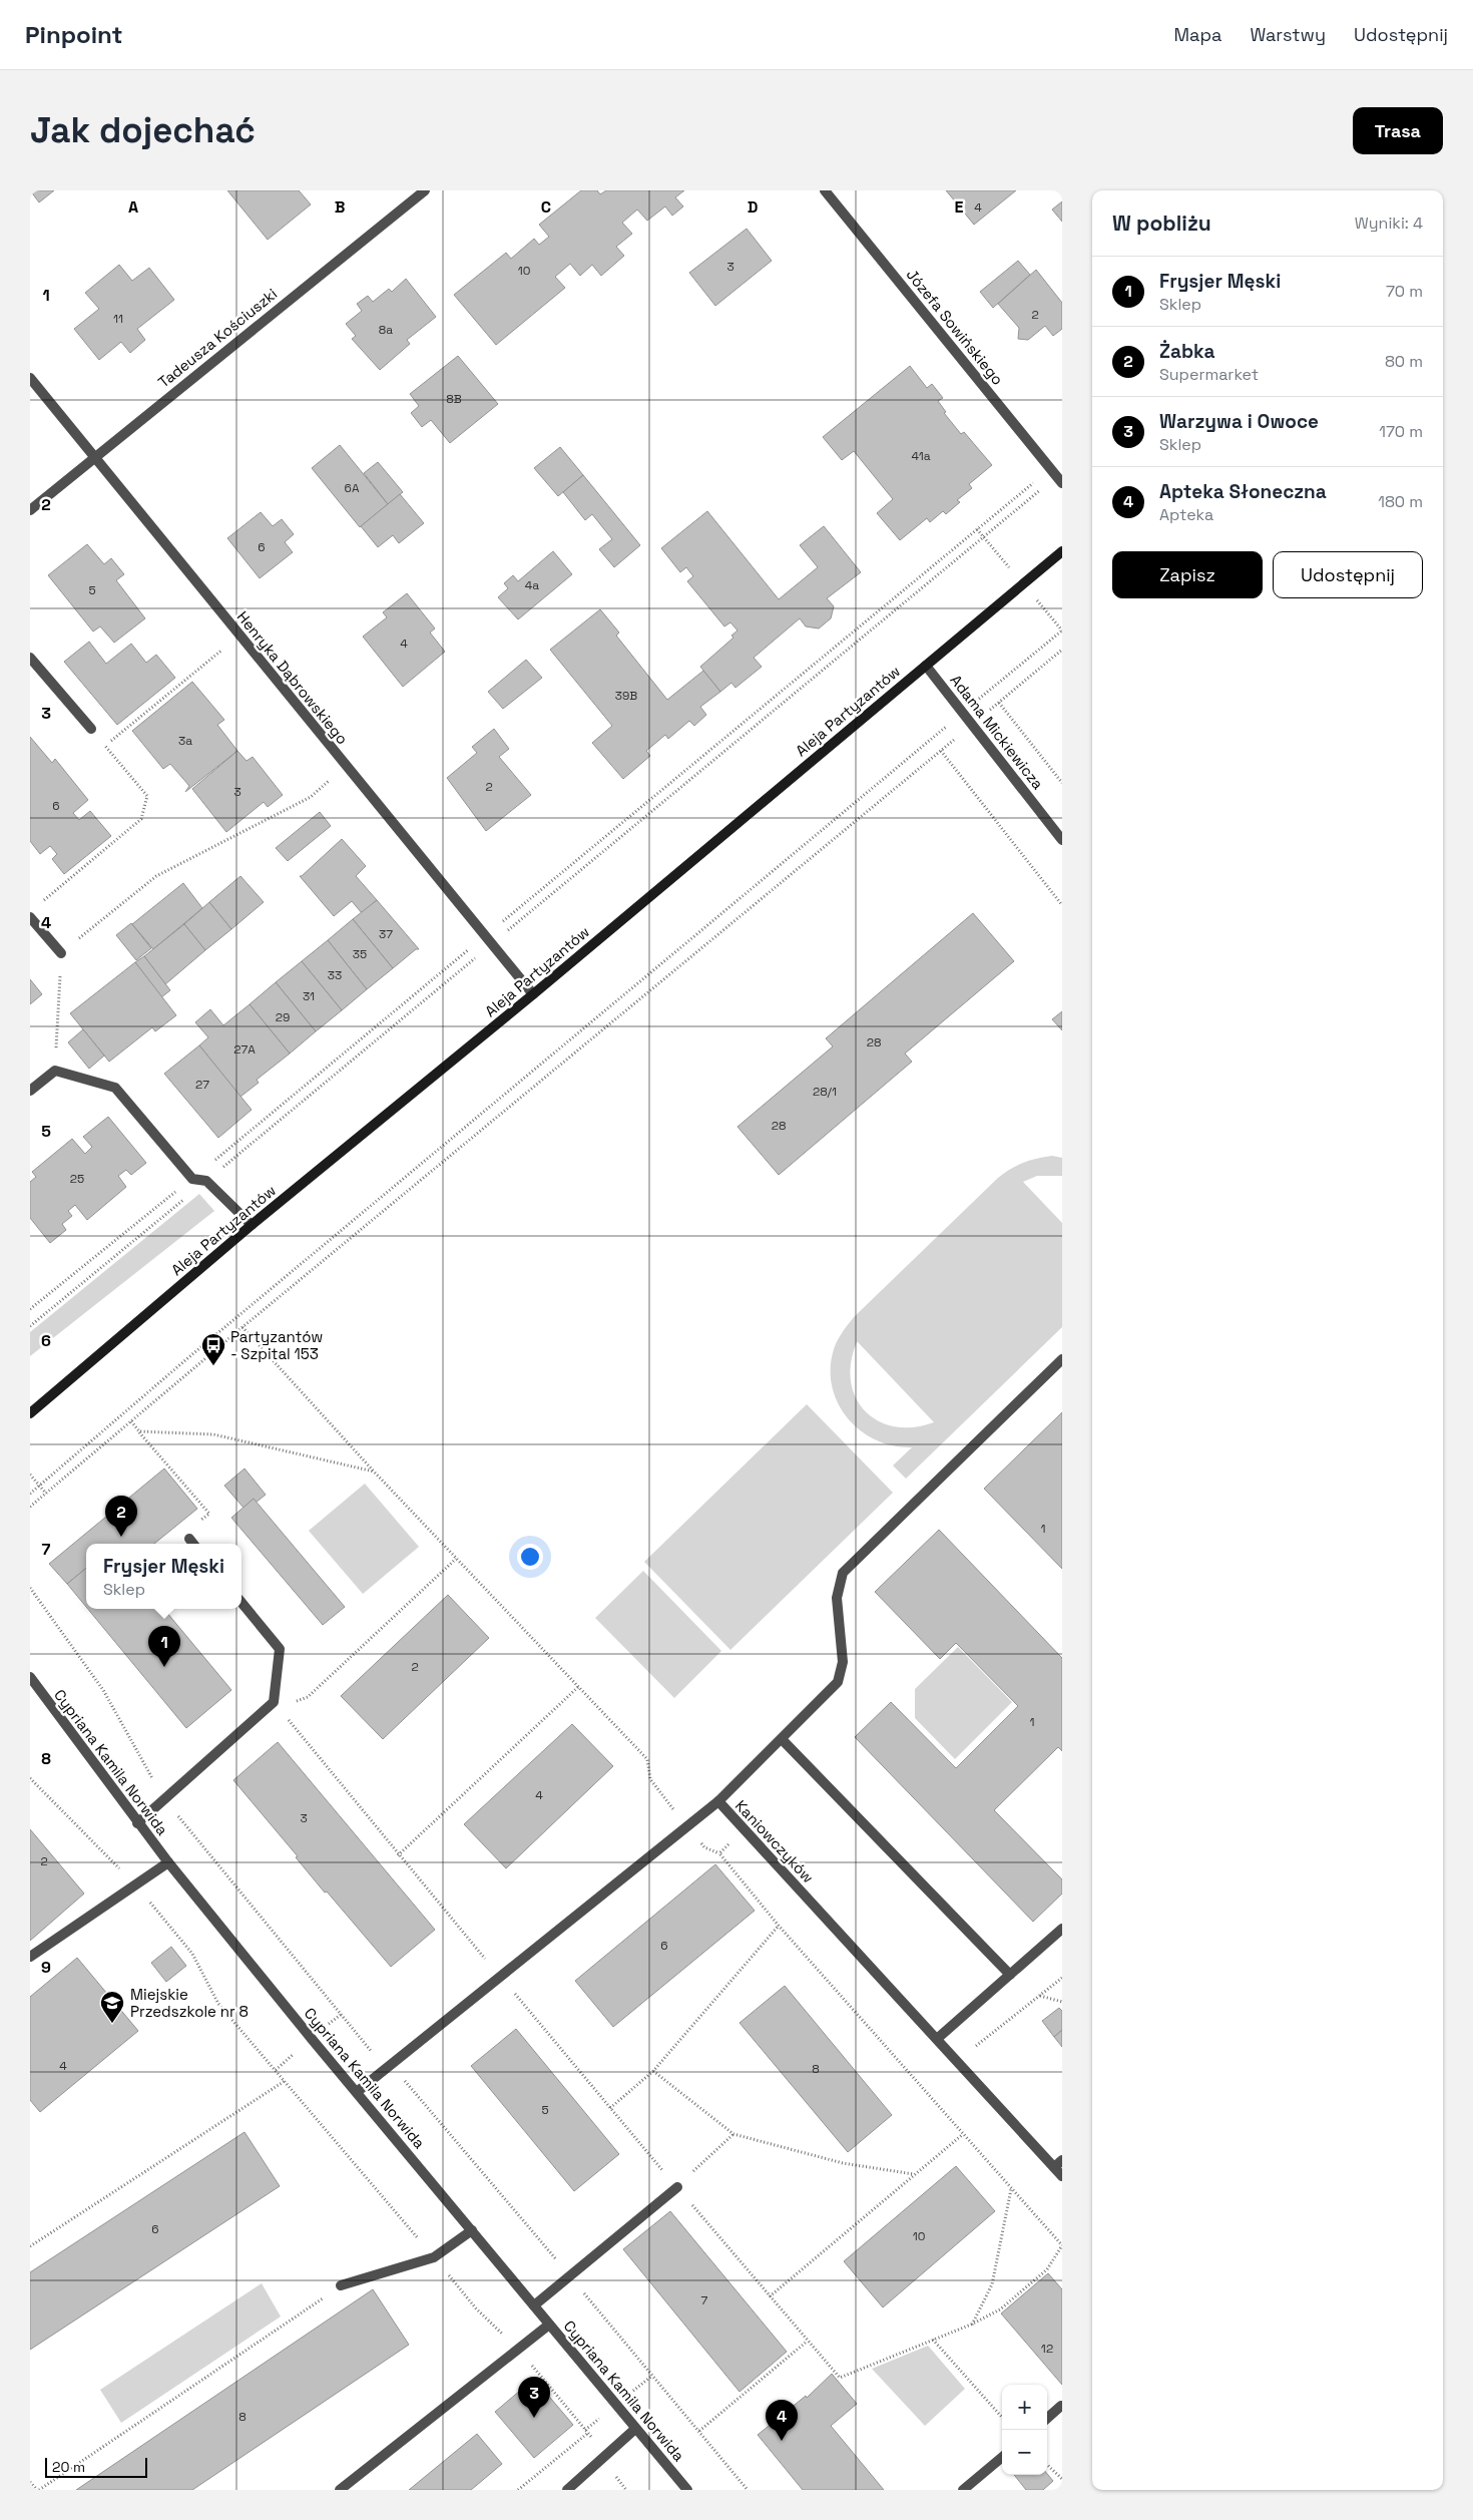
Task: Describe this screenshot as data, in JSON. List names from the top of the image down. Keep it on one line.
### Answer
{"streets":{"main road":["Aleja Partyzantów"],"street":["Józefa Sowińskiego","Tadeusza Kościuszki","Henryka Dąbrowskiego","Adama Mickiewicza","Cypriana Kamila Norwida","Kaniowczyków"]},"crossings":[["Tadeusza Kościuszki","Henryka Dąbrowskiego"],["Henryka Dąbrowskiego","Aleja Partyzantów"],["Aleja Partyzantów","Adama Mickiewicza"],["Cypriana Kamila Norwida","Kaniowczyków"]],"places":{"bus stop":["Partyzantów - Szpital 153"],"school or university":["Miejskie Przedszkole nr 8"]},"house_numbers":["4","3","10","2","11","8a","8B","41a","6A","6","4a","5","4","39B","3a","2","3","6","37","35","33","31","29","28","27A","27","28/1","28","25","1","2","1","4","3","2","6","4","8","5","6","10","7","12","8"],"scale_bar":"20 m","page":{"header":"Pinpoint","nav":["Mapa","Warstwy","Udostępnij"],"buttons":["Trasa",["Zapisz","Udostępnij"]],"title":"Jak dojechać","heading":["W pobliżu","Wyniki: 4"],"list":[{"mark":"1","name":"Frysjer Męski","note":"Sklep","value":"70 m"},{"mark":"2","name":"Żabka","note":"Supermarket","value":"80 m"},{"mark":"3","name":"Warzywa i Owoce","note":"Sklep","value":"170 m"},{"mark":"4","name":"Apteka Słoneczna","note":"Apteka","value":"180 m"}],"pins":["2","1","3","4"],"popup":["Frysjer Męski","Sklep"],"map_buttons":["+","−"],"scale":"20 m"},"grid":{"columns":["A","B","C","D","E"],"rows":["1","2","3","4","5","6","7","8","9"]}}
